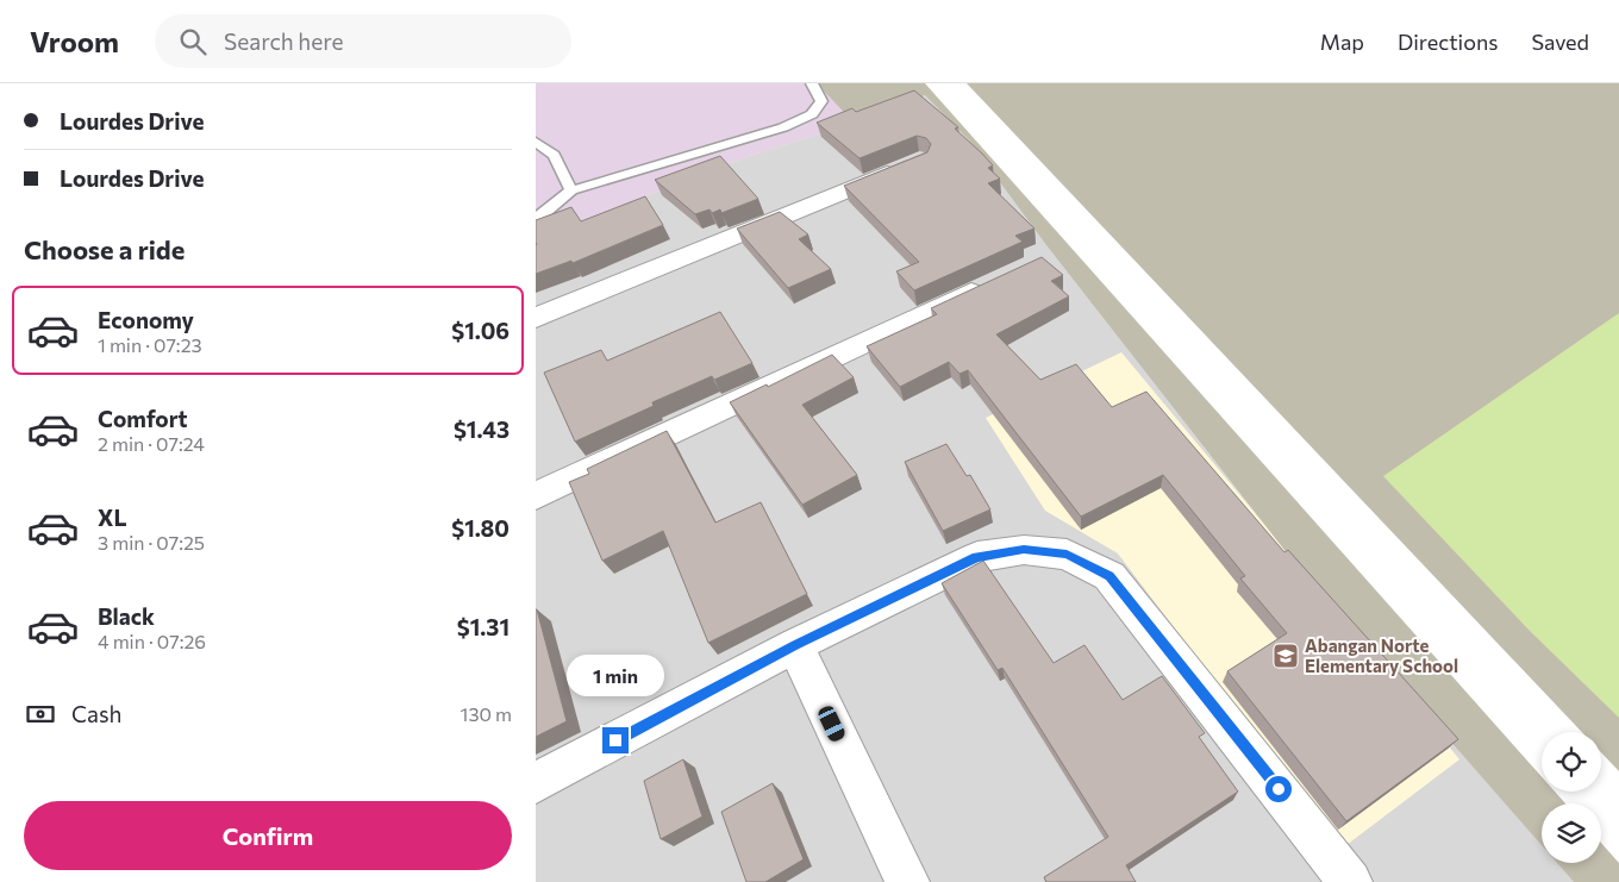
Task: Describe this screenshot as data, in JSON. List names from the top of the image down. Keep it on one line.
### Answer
{"places":{"school or university":["Abangan Norte Elementary School"]},"page":{"header":"Vroom","search":"Search here","nav":["Map","Directions","Saved"],"banner":["Lourdes Drive","Lourdes Drive"],"heading":"Choose a ride","list":[{"name":"Economy","note":"1 min · 07:23","value":"$1.06"},{"name":"Comfort","note":"2 min · 07:24","value":"$1.43"},{"name":"XL","note":"3 min · 07:25","value":"$1.80"},{"name":"Black","note":"4 min · 07:26","value":"$1.31"}],"bubble":"1 min","pay":["Cash","130 m"],"buttons":"Confirm"}}
